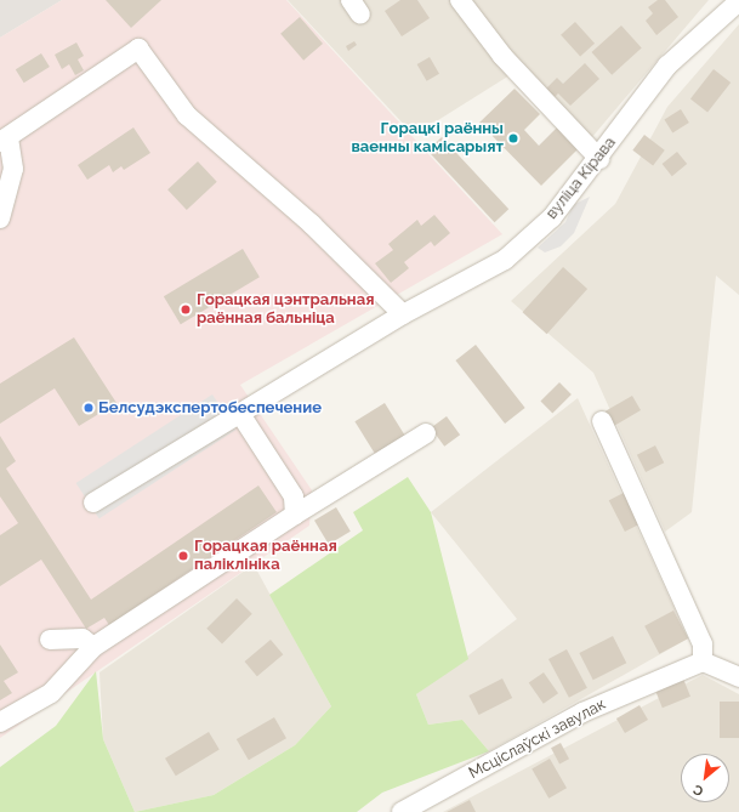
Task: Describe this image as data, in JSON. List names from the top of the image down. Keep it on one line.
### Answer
{"streets":{"street":["вуліца Кірава","Мсціслаўскі завулак"]},"places":["Горацкі раённы ваенны камісарыят","Горацкая цэнтральная раённая бальніца","Белсудэкспертобеспечение","Горацкая раённая паліклініка"],"north":"bottom left"}
